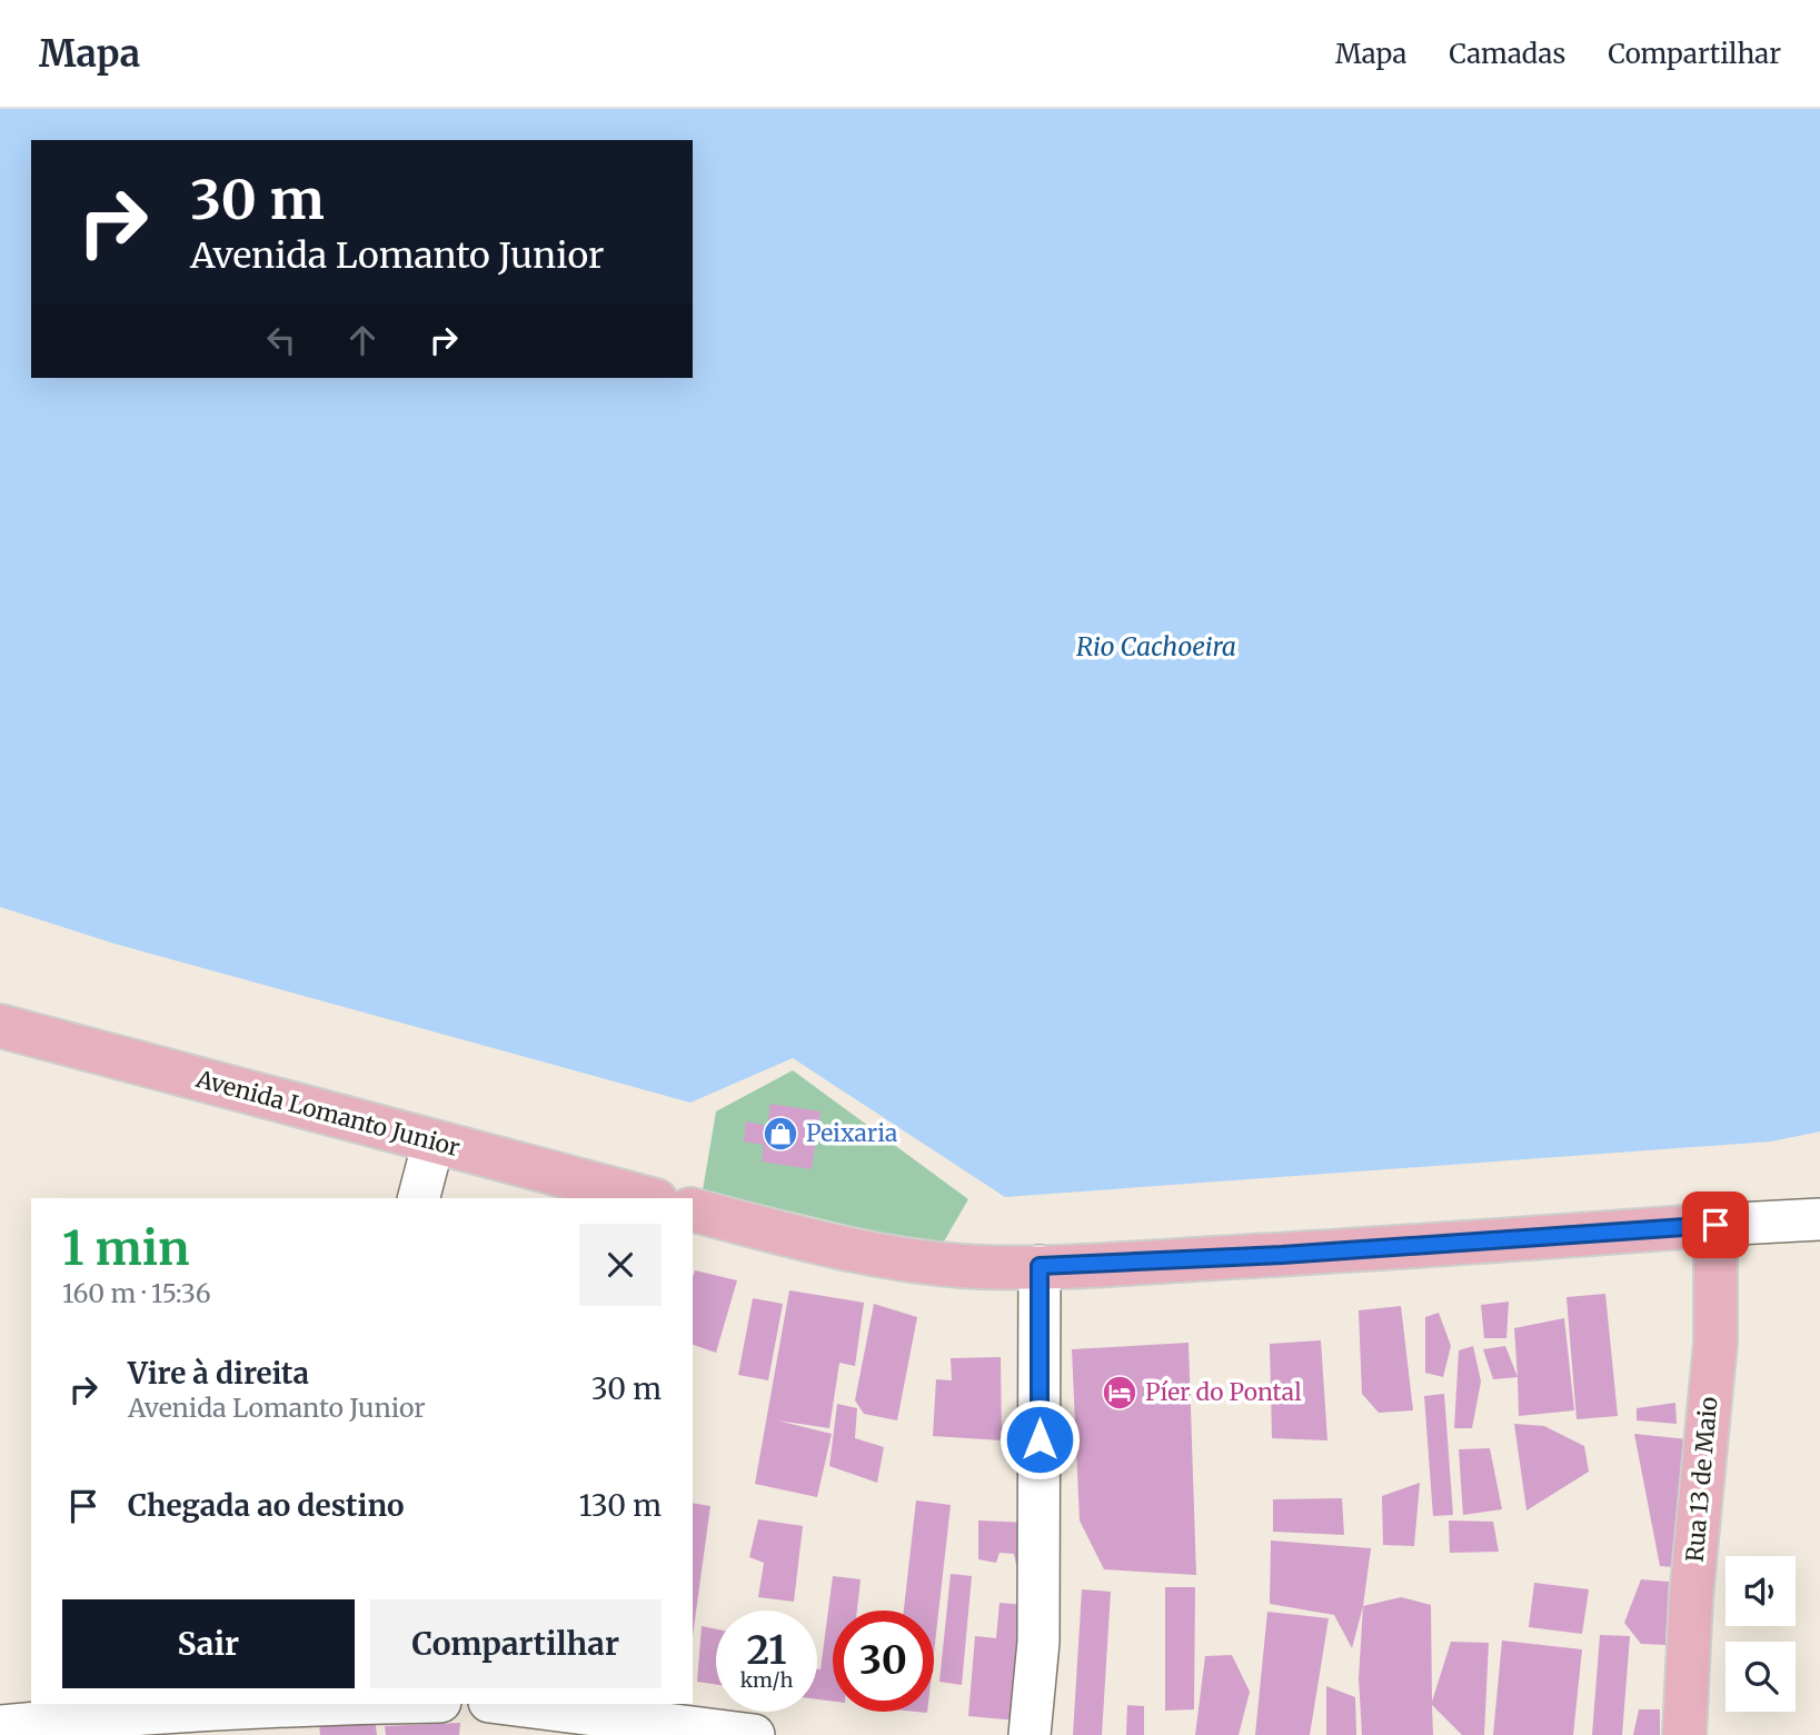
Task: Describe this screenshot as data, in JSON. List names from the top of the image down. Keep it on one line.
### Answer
{"streets":{"main road":["Avenida Lomanto Junior","Rua 13 de Maio"]},"water":["Rio Cachoeira"],"places":{"shop":["Peixaria"],"hotel":["Píer do Pontal"]},"page":{"header":"Mapa","nav":["Mapa","Camadas","Compartilhar"],"turn":["30 m","Avenida Lomanto Junior"],"heading":["1 min","160 m · 15:36"],"list":[{"name":"Vire à direita","note":"Avenida Lomanto Junior","value":"30 m"},{"name":"Chegada ao destino","value":"130 m"}],"buttons":["Sair","Compartilhar"],"speed":"21 km/h","limit":"30"}}
